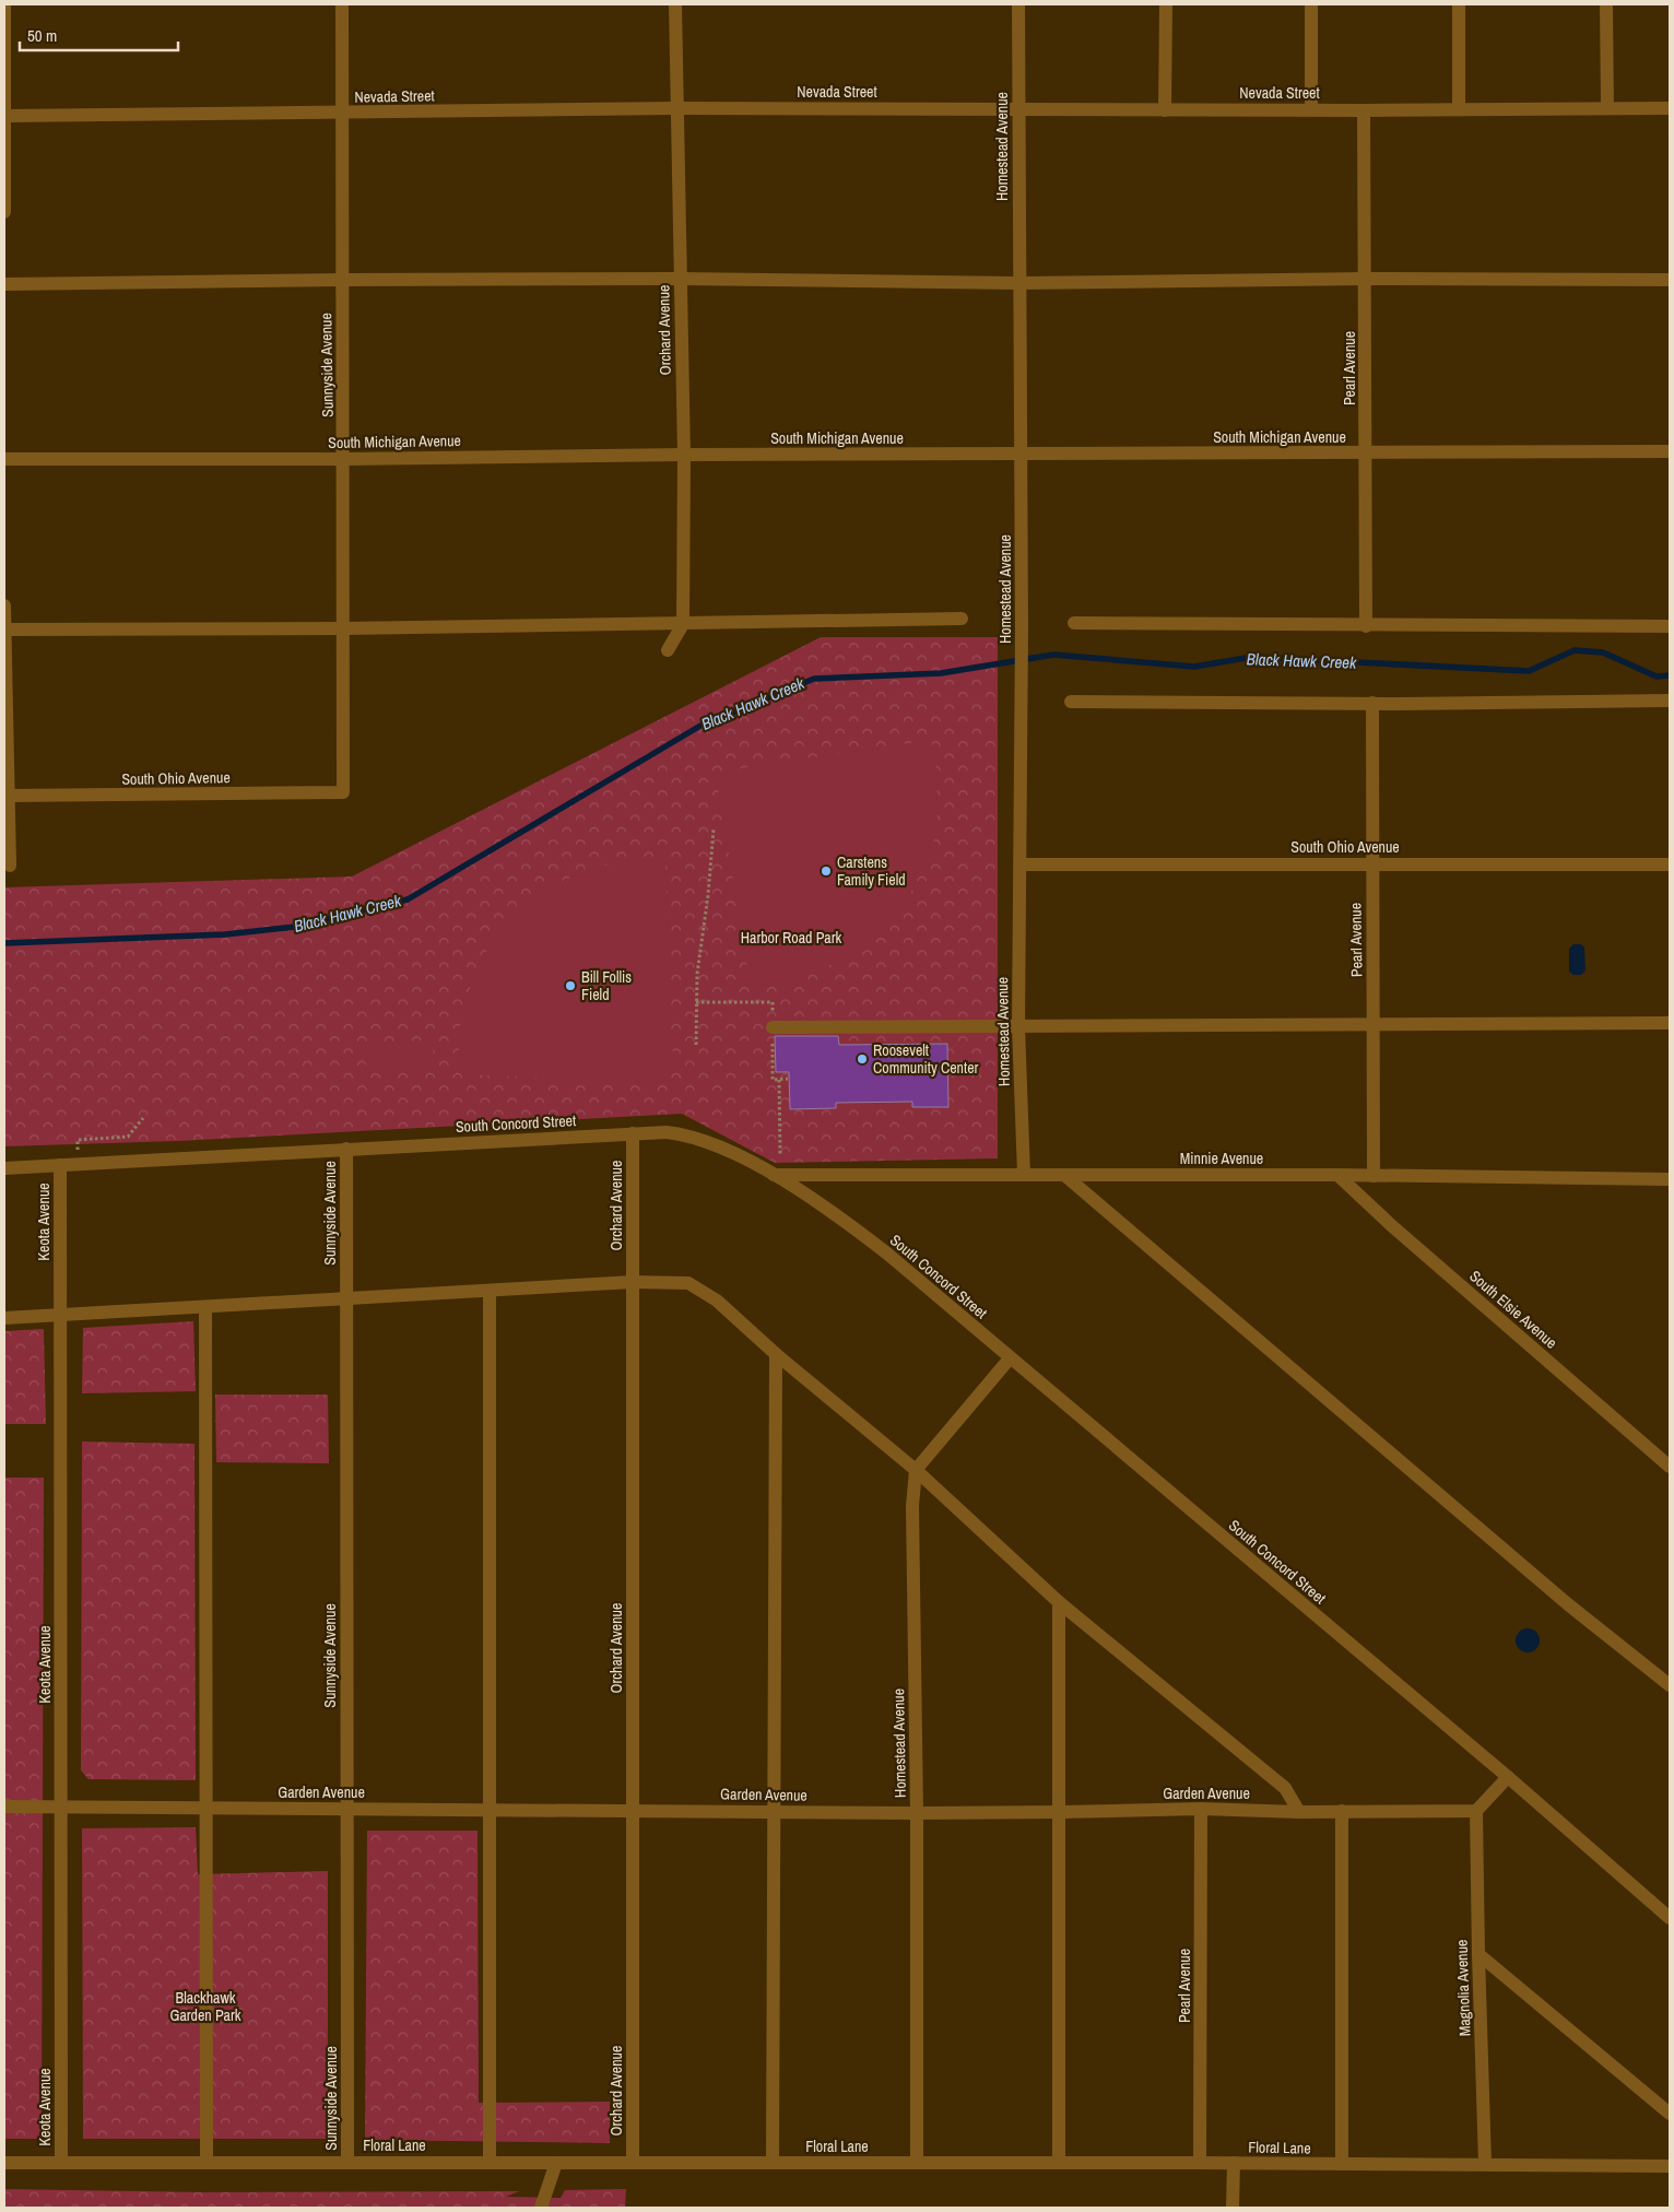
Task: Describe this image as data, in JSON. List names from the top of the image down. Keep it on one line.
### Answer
{"streets":{"street":["Nevada Street","Homestead Avenue","Orchard Avenue","Sunnyside Avenue","Pearl Avenue","South Michigan Avenue","South Ohio Avenue","South Concord Street","Minnie Avenue","Keota Avenue","South Elsie Avenue","Garden Avenue","Magnolia Avenue","Floral Lane"]},"crossings":[["Nevada Street","Homestead Avenue"],["Nevada Street","Orchard Avenue"],["Nevada Street","Sunnyside Avenue"],["Nevada Street","Pearl Avenue"],["Homestead Avenue","South Michigan Avenue"],["Homestead Avenue","South Ohio Avenue"],["Homestead Avenue","Minnie Avenue"],["Homestead Avenue","Garden Avenue"],["Homestead Avenue","Floral Lane"],["Orchard Avenue","South Michigan Avenue"],["Orchard Avenue","South Concord Street"],["Orchard Avenue","Garden Avenue"],["Orchard Avenue","Floral Lane"],["Sunnyside Avenue","South Michigan Avenue"],["Sunnyside Avenue","South Ohio Avenue"],["Sunnyside Avenue","South Concord Street"],["Sunnyside Avenue","Garden Avenue"],["Sunnyside Avenue","Floral Lane"],["Pearl Avenue","South Michigan Avenue"],["Pearl Avenue","South Ohio Avenue"],["Pearl Avenue","Minnie Avenue"],["Pearl Avenue","Garden Avenue"],["Pearl Avenue","Floral Lane"],["South Concord Street","Minnie Avenue"],["South Concord Street","Keota Avenue"],["Minnie Avenue","South Elsie Avenue"],["Keota Avenue","Garden Avenue"],["Keota Avenue","Floral Lane"],["Garden Avenue","Magnolia Avenue"],["Magnolia Avenue","Floral Lane"]],"water":["Black Hawk Creek"],"parks":["Harbor Road Park","Blackhawk Garden Park"],"places":["Carstens Family Field","Bill Follis Field","Roosevelt Community Center"],"scale_bar":"50 m"}
